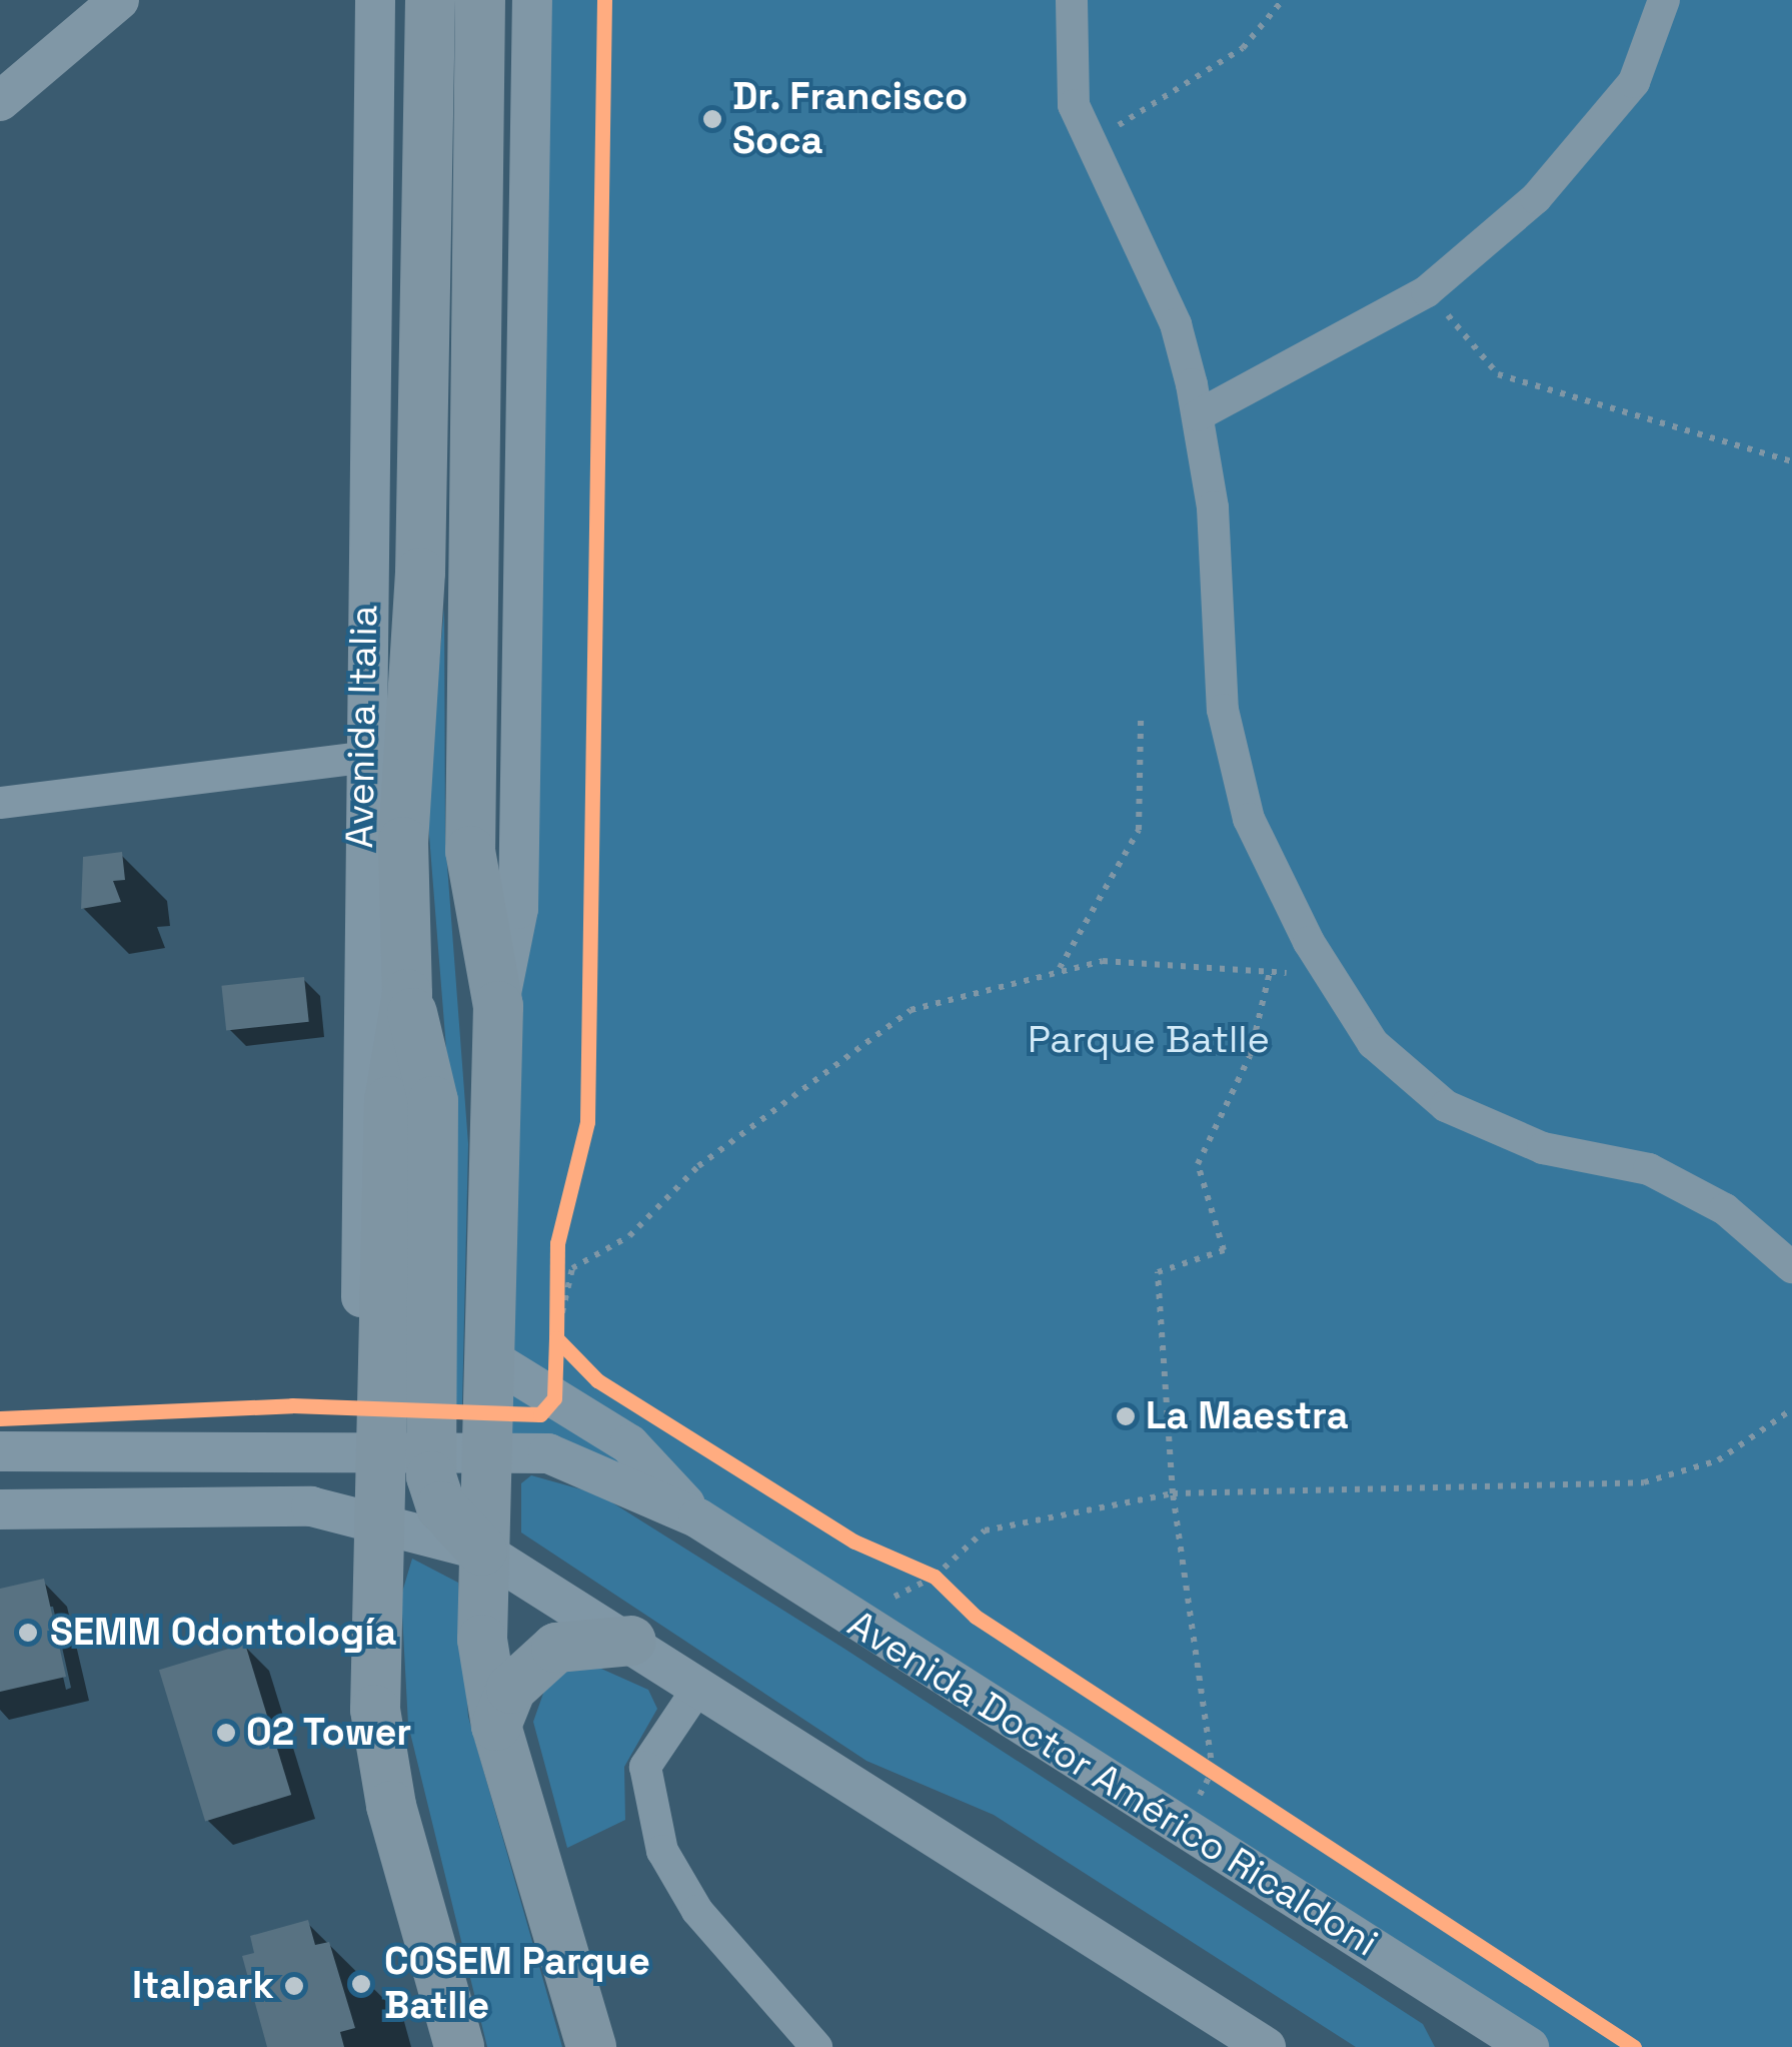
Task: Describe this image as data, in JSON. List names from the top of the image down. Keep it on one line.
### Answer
{"streets":{"main road":["Avenida Italia"],"street":["Avenida Doctor Américo Ricaldoni"]},"crossings":[["Avenida Italia","Avenida Doctor Américo Ricaldoni"]],"parks":["Parque Batlle"],"places":["Dr. Francisco Soca","La Maestra","SEMM Odontología","O2 Tower","COSEM Parque Batlle","Italpark"]}
